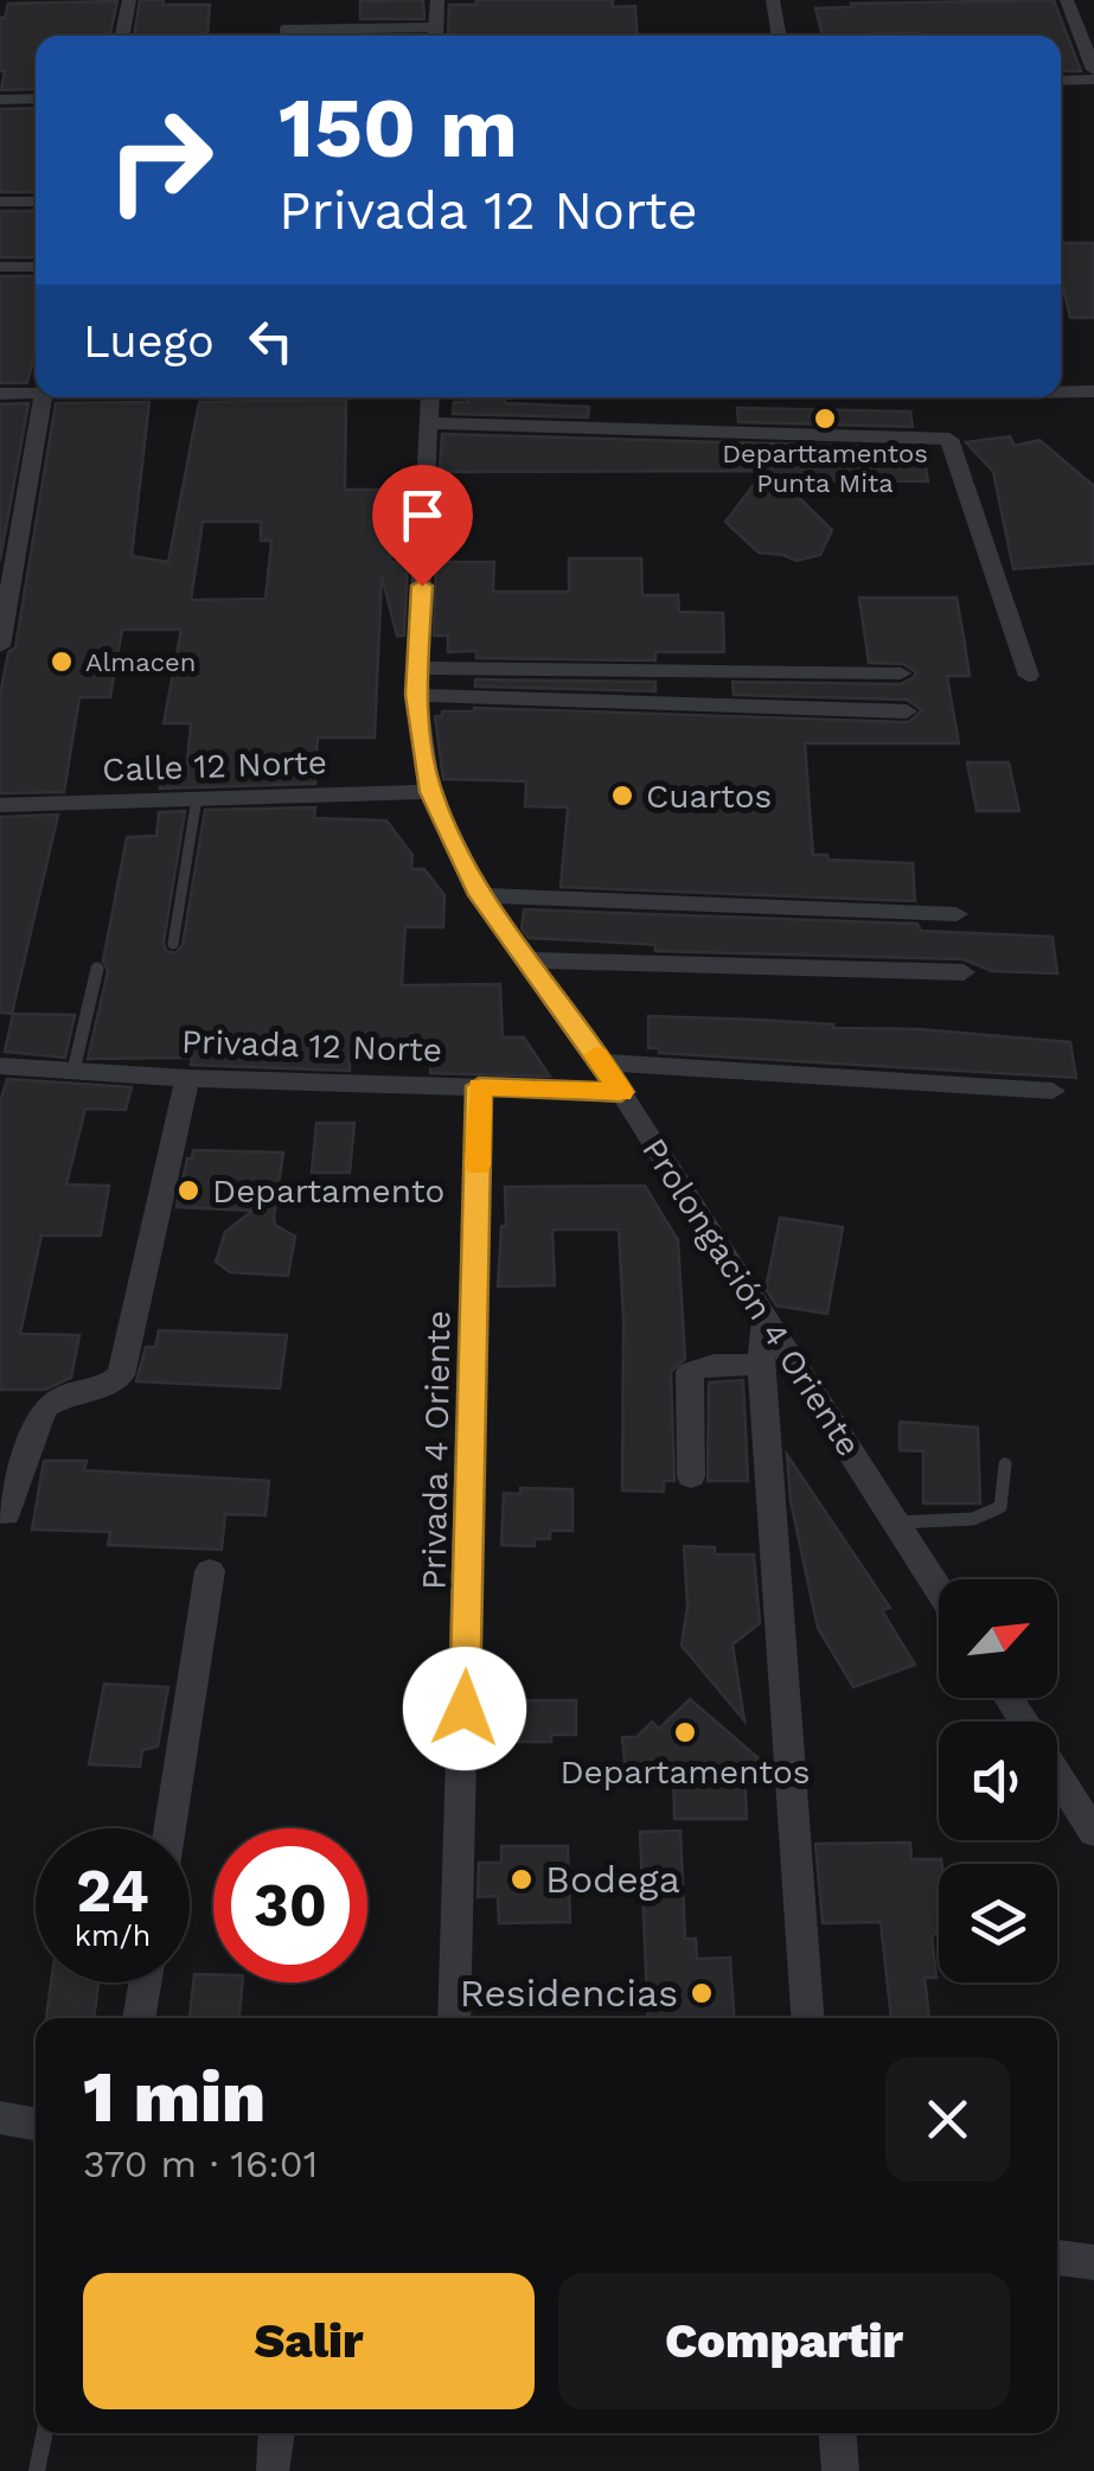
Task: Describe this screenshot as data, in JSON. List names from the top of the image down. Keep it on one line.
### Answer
{"streets":{"street":["Calle 12 Norte","Privada 12 Norte","Prolongación 4 Oriente","Privada 4 Oriente"]},"crossings":[["Calle 12 Norte","Prolongación 4 Oriente"],["Privada 12 Norte","Prolongación 4 Oriente"],["Privada 12 Norte","Privada 4 Oriente"]],"places":["Departtamentos Punta Mita","Almacen","Cuartos","Departamento","Departamentos","Bodega","Residencias"],"north":"top right","page":{"turn":["150 m","Privada 12 Norte"],"then":"Luego","speed":"24 km/h","limit":"30","heading":["1 min","370 m · 16:01"],"buttons":["Salir","Compartir"]}}
